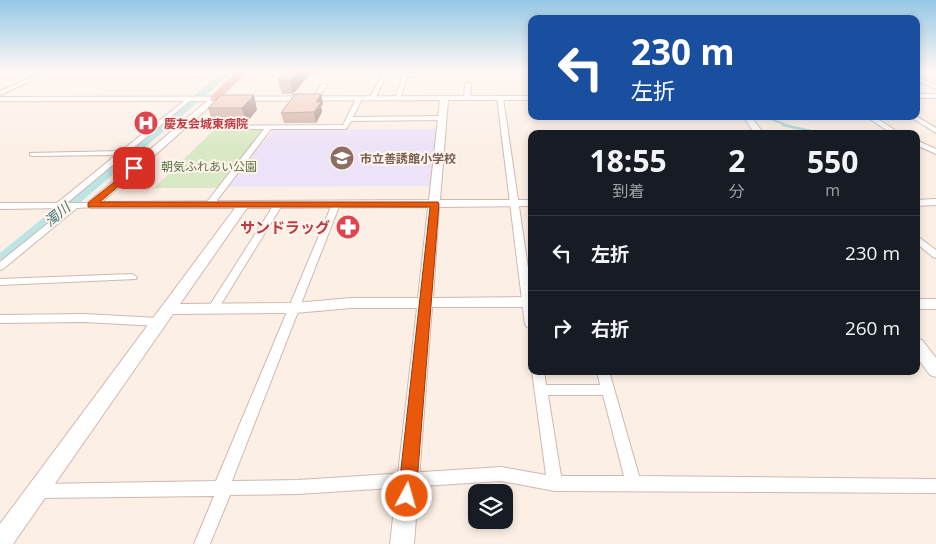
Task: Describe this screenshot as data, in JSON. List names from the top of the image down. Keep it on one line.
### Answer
{"water":["濁川"],"parks":["朝気ふれあい公園"],"places":{"hospital":["慶友会城東病院"],"school or university":["市立善誘館小学校"],"pharmacy":["サンドラッグ"]},"page":{"turn":["230 m","左折"],"eta":["18:55","到着","2","分","550","m"],"list":[{"name":"左折","value":"230 m"},{"name":"右折","value":"260 m"}]}}
